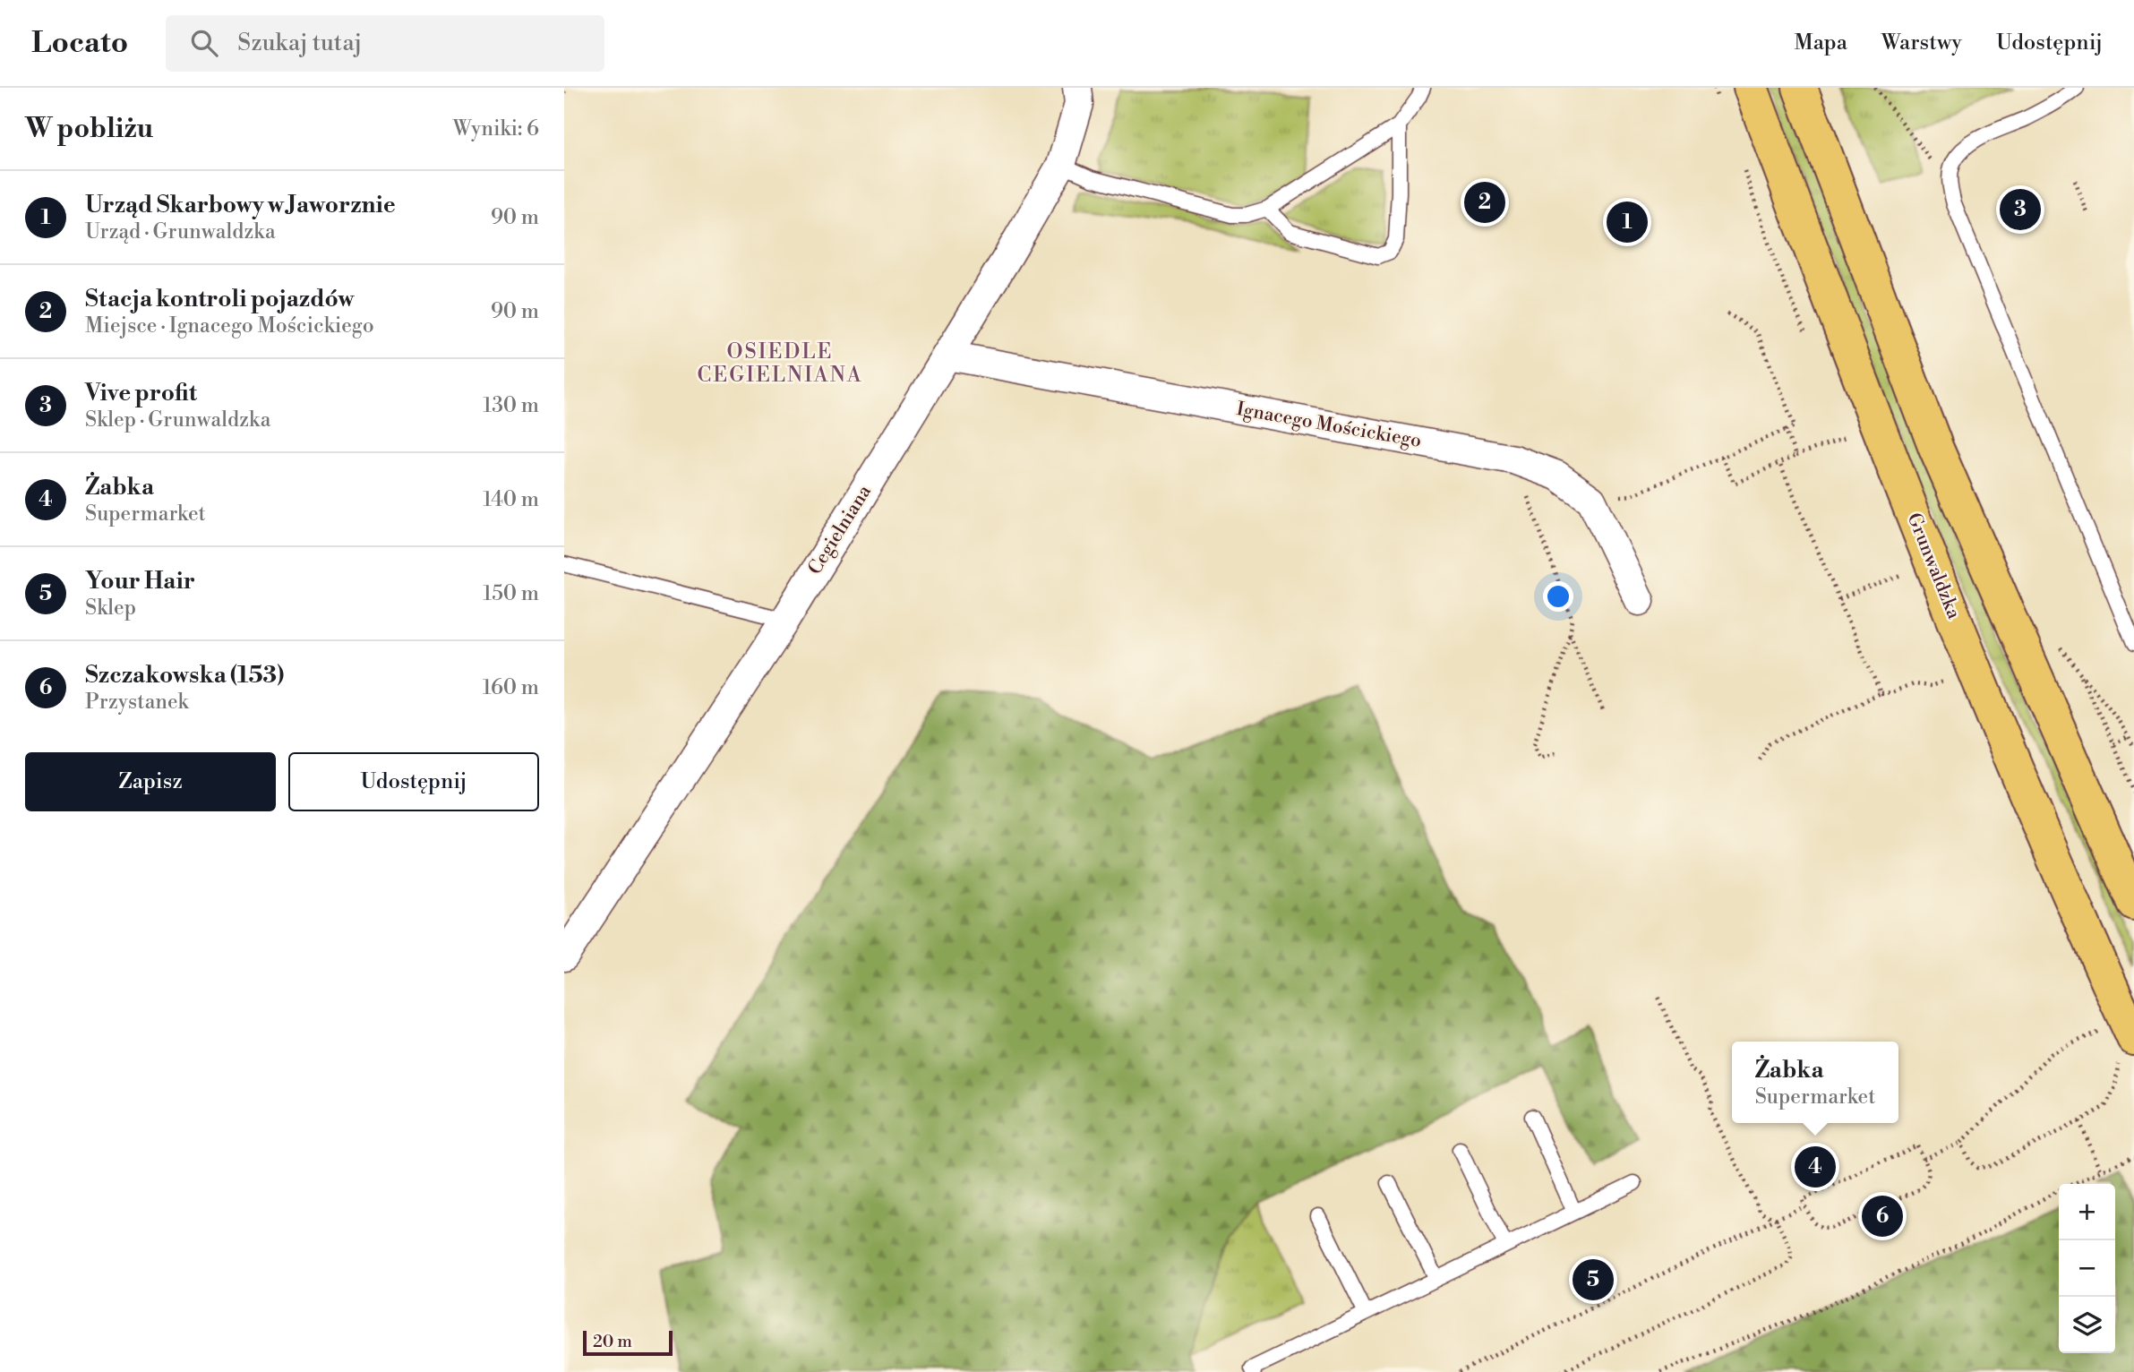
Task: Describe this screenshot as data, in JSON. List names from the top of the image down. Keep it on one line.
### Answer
{"streets":{"main road":["Grunwaldzka"],"street":["Ignacego Mościckiego","Cegielniana"]},"crossings":[["Ignacego Mościckiego","Cegielniana"]],"districts":["OSIEDLE CEGIELNIANA"],"scale_bar":"20 m","page":{"header":"Locato","search":"Szukaj tutaj","nav":["Mapa","Warstwy","Udostępnij"],"heading":["W pobliżu","Wyniki: 6"],"list":[{"mark":"1","name":"Urząd Skarbowy w Jaworznie","note":"Urząd · Grunwaldzka","value":"90 m"},{"mark":"2","name":"Stacja kontroli pojazdów","note":"Miejsce · Ignacego Mościckiego","value":"90 m"},{"mark":"3","name":"Vive profit","note":"Sklep · Grunwaldzka","value":"130 m"},{"mark":"4","name":"Żabka","note":"Supermarket","value":"140 m"},{"mark":"5","name":"Your Hair","note":"Sklep","value":"150 m"},{"mark":"6","name":"Szczakowska (153)","note":"Przystanek","value":"160 m"}],"pins":["2","3","1","4","6","5"],"buttons":["Zapisz","Udostępnij"],"popup":["Żabka","Supermarket"],"map_buttons":["+","−"],"scale":"20 m"}}
